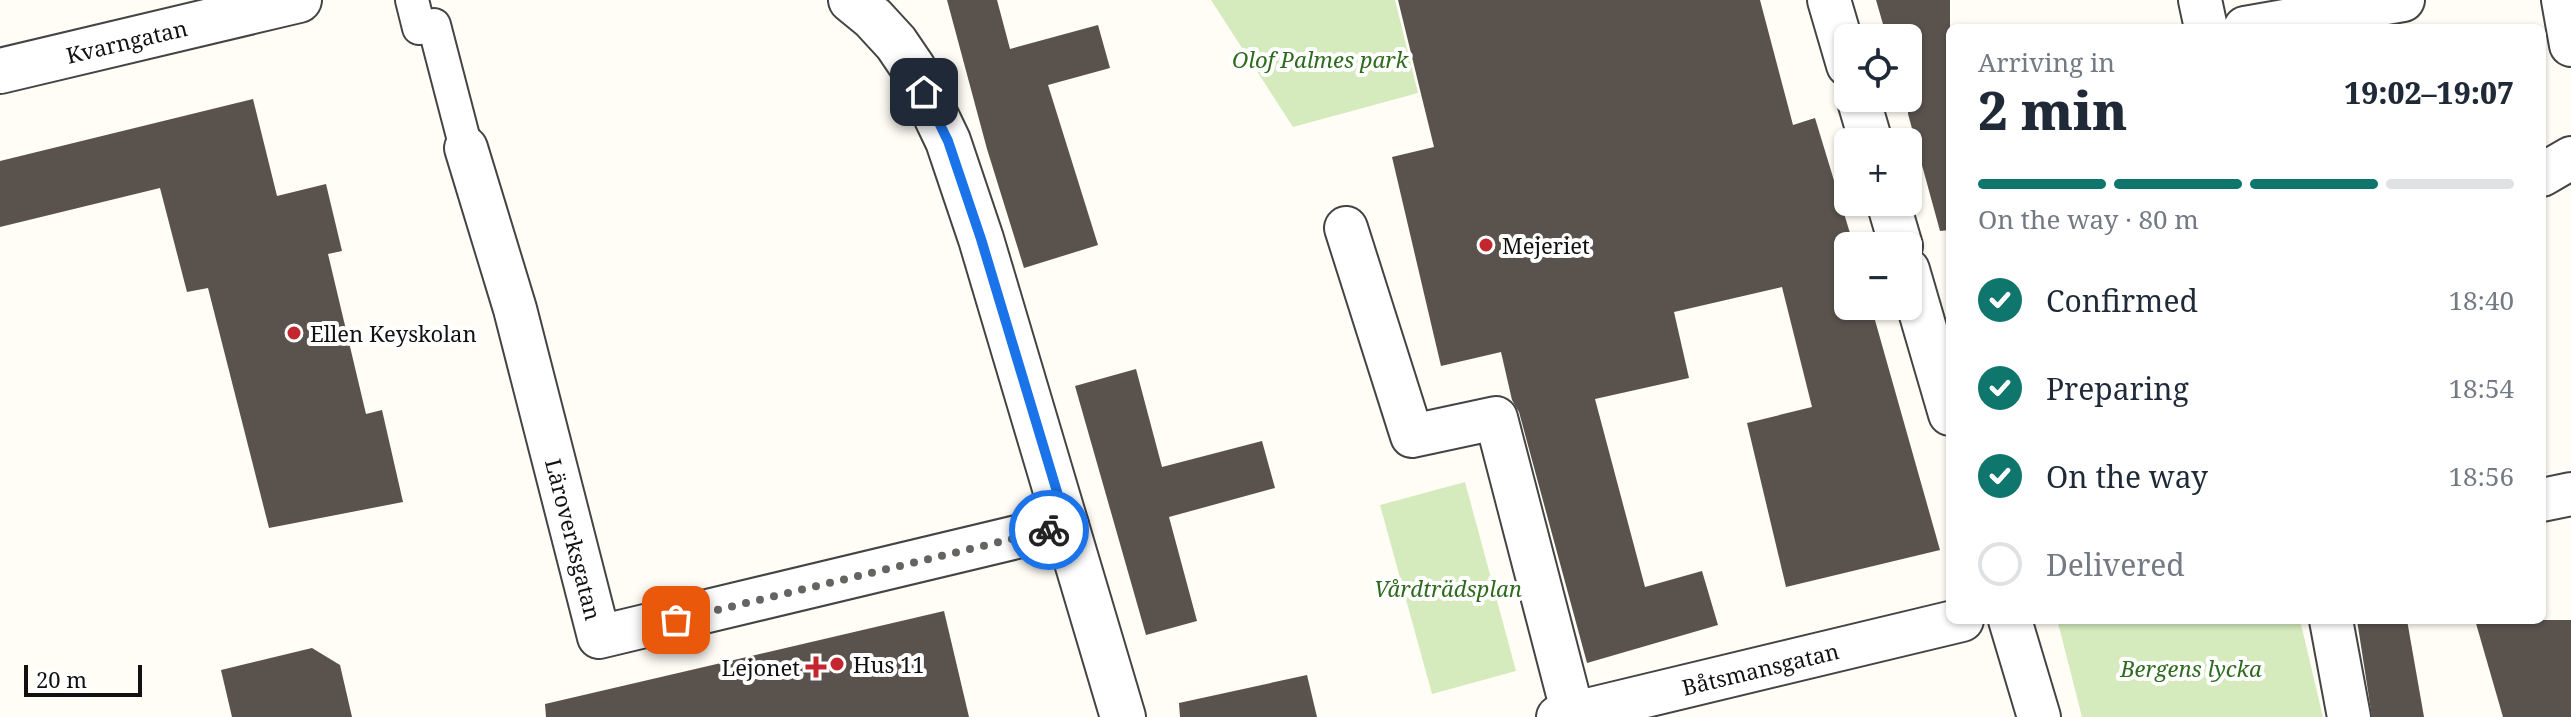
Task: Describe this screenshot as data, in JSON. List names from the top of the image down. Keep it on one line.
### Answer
{"streets":{"street":["Kvarngatan","Läroverksgatan","Båtsmansgatan"]},"parks":["Olof Palmes park","Vårdträdsplan","Bergens lycka"],"places":{"other":["Mejeriet","Ellen Keyskolan","Hus 11"],"health":["Lejonet"]},"scale_bar":"20 m","page":{"map_buttons":["+","−"],"heading":["2 min","Arriving in","19:02–19:07"],"bar":"On the way · 80 m","list":[["Confirmed","18:40"],["Preparing","18:54"],["On the way","18:56"],"Delivered"],"scale":"20 m"}}
